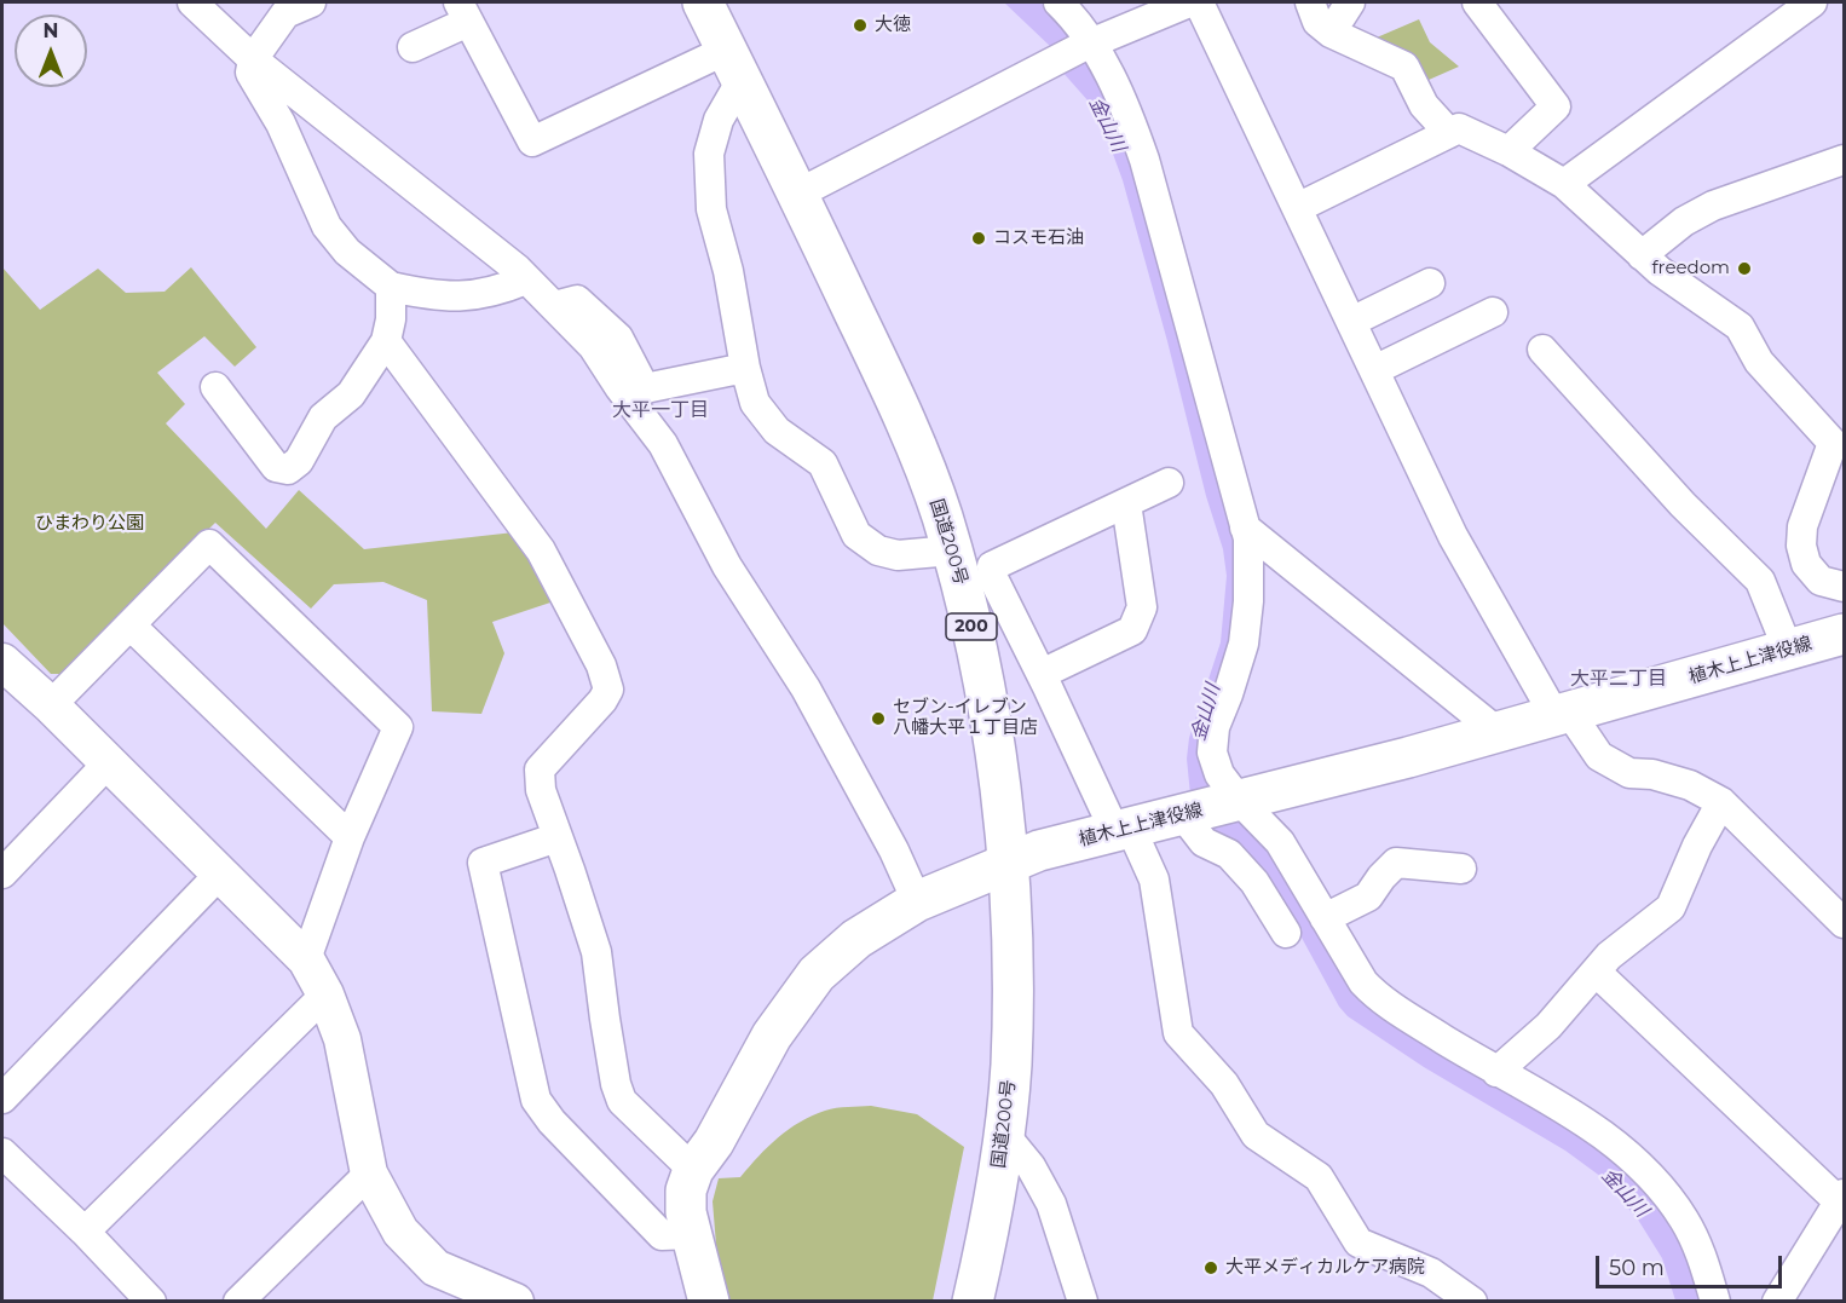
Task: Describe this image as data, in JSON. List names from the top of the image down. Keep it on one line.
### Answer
{"streets":{"main road":["国道200号","200","植木上上津役線"]},"crossings":[["国道200号","植木上上津役線"]],"districts":["大平一丁目","大平二丁目"],"water":["金山川"],"parks":["ひまわり公園"],"places":["大徳","コスモ石油","freedom","セブン-イレブン 八幡大平１丁目店","大平メディカルケア病院"],"scale_bar":"50 m","north":"top"}
